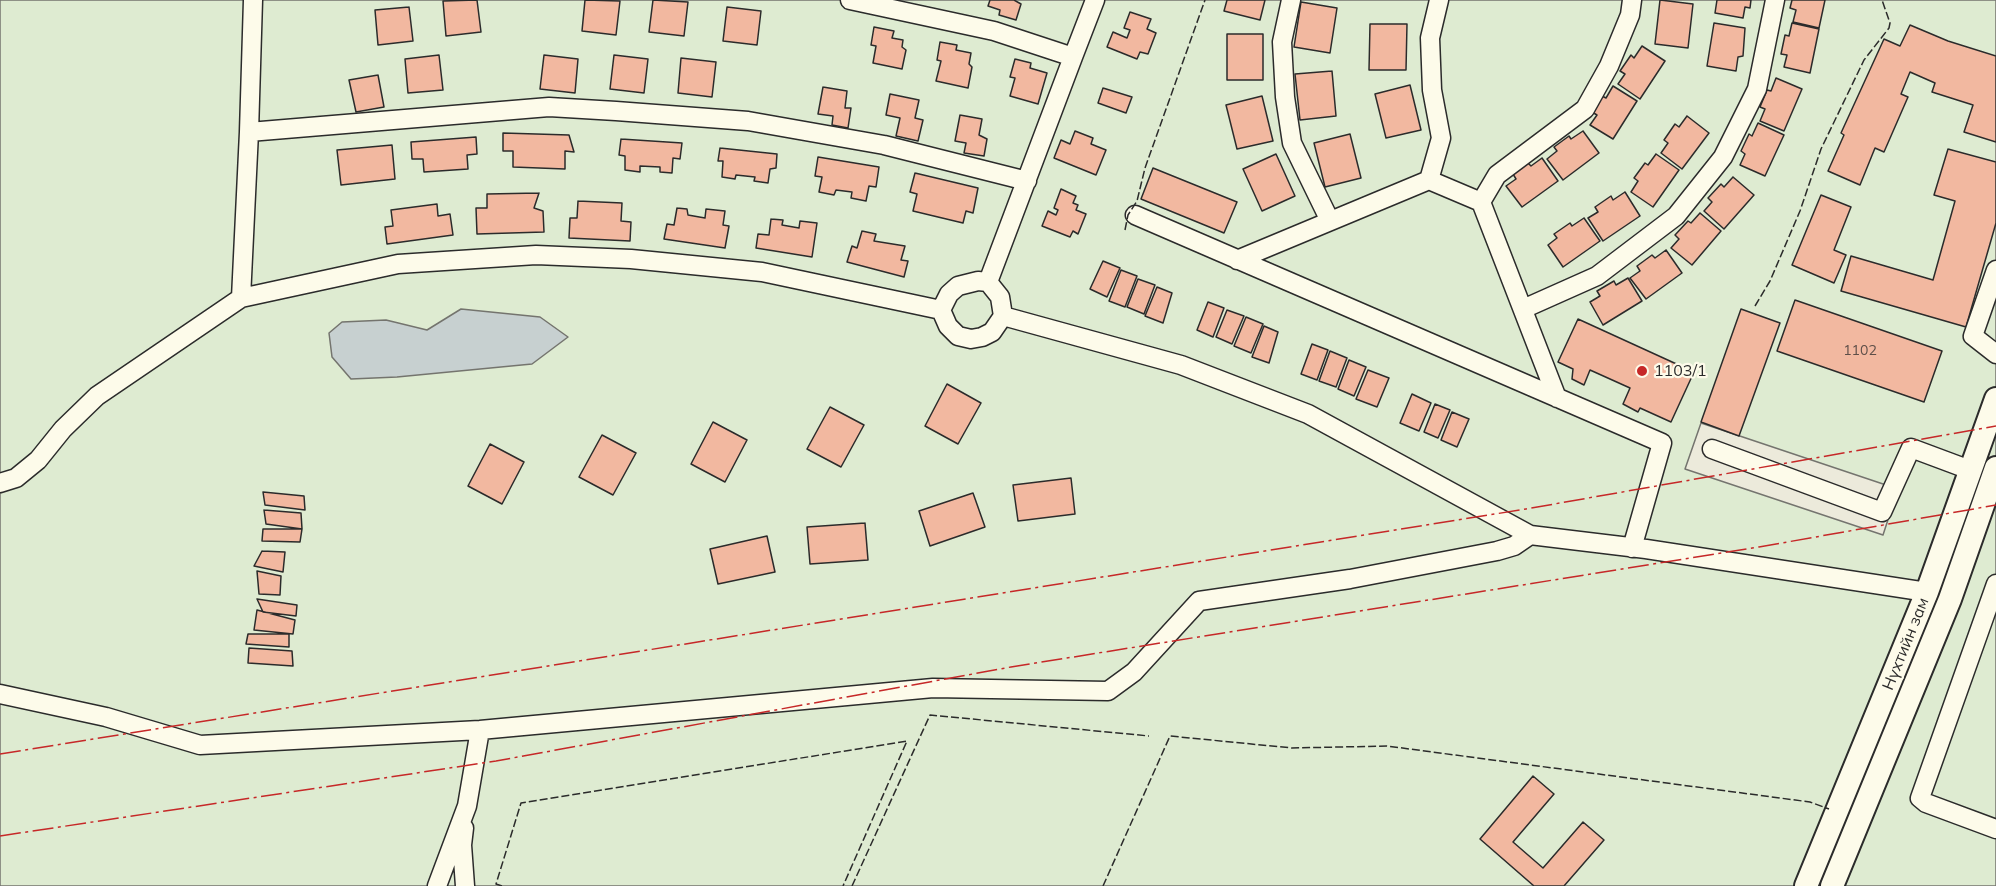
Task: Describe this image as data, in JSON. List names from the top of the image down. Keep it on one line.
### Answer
{"streets":{"main road":["Нүхтийн зам"]},"places":["1103/1"],"house_numbers":["1102"]}
